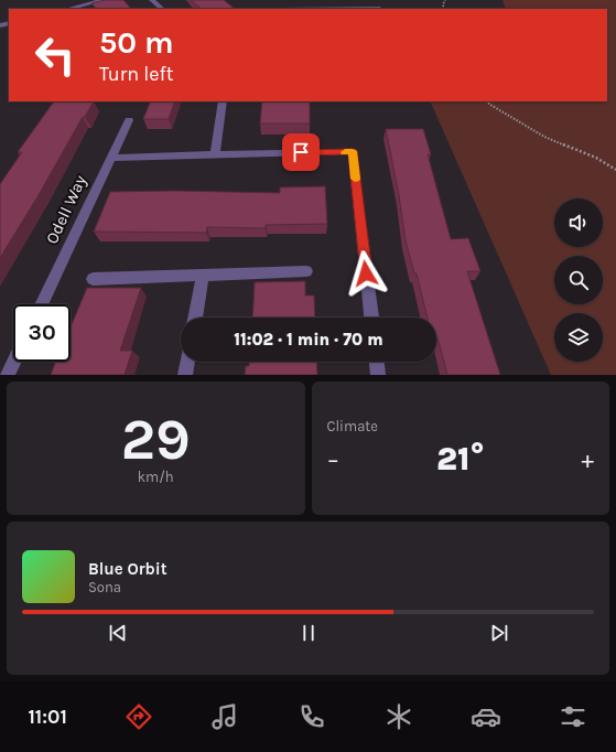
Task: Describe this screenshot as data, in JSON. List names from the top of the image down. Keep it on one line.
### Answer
{"streets":{"street":["Odell Way"]},"page":{"turn":["50 m","Turn left"],"limit":"30","trip":"11:02 · 1 min · 70 m","tile":[["29","km/h"],"Climate"],"heat":["−","21°","+"],"song":["Blue Orbit","Sona"],"tabs":"11:01"}}
